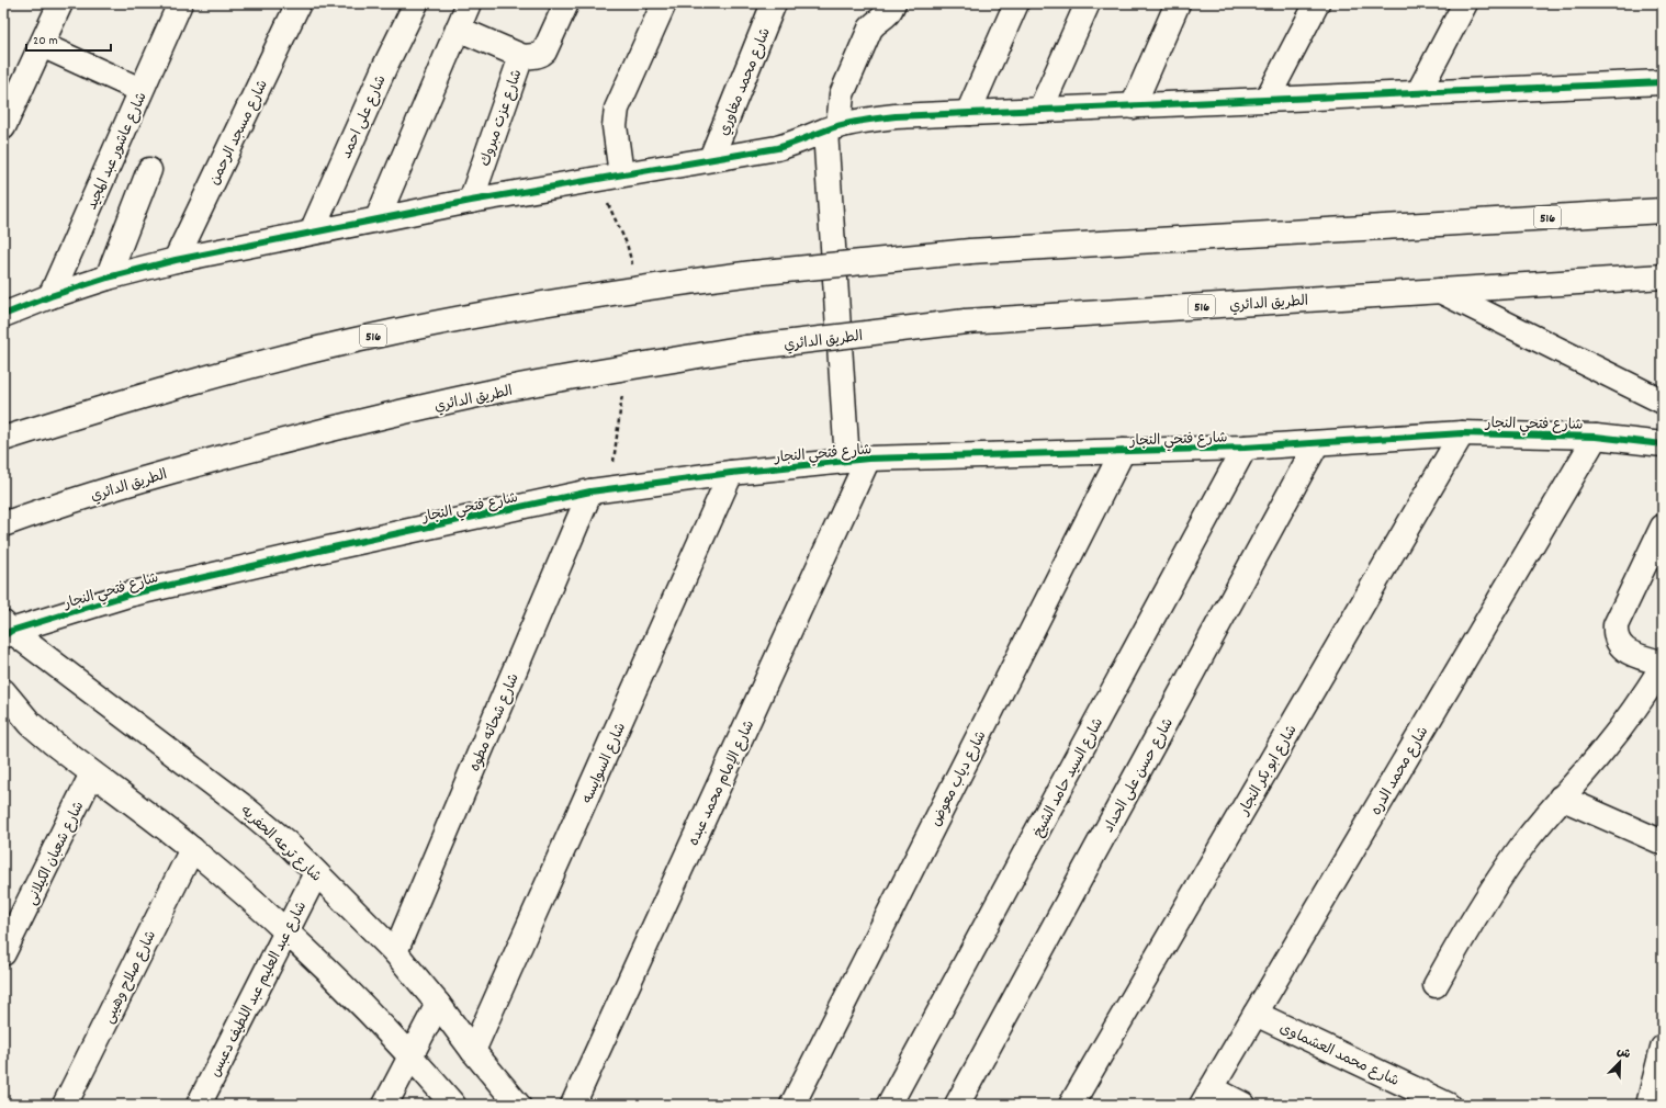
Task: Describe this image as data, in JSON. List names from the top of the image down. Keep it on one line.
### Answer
{"streets":{"main road":["شارع محمد مغاوري","شارع على احمد","شارع عزت مبروك","شارع مسجد الرحمن","شارع عاشور عبد المجيد","516","الطريق الدائري","شارع فتحي النجار","شارع شحاته مطوه","شارع السوايسه","شارع ابو بكر النجار","شارع محمد الدره","شارع حسن على الحداد","شارع السيد حامد الشيخ","شارع دياب معوض","شارع الإمام محمد عبده","شارع ترعه الحفريه","شارع شعبان الكيلانى","شارع صلاح وهيبى","شارع عبد العليم عبد اللطيف دعبس","شارع محمد العشماوى"]},"crossings":[["شارع فتحي النجار","شارع شحاته مطوه"],["شارع فتحي النجار","شارع السوايسه"],["شارع فتحي النجار","شارع ابو بكر النجار"],["شارع فتحي النجار","شارع محمد الدره"],["شارع فتحي النجار","شارع حسن على الحداد"],["شارع فتحي النجار","شارع السيد حامد الشيخ"],["شارع فتحي النجار","شارع دياب معوض"],["شارع فتحي النجار","شارع الإمام محمد عبده"],["شارع فتحي النجار","شارع ترعه الحفريه"],["شارع شحاته مطوه","شارع ترعه الحفريه"],["شارع السوايسه","شارع ترعه الحفريه"],["شارع محمد الدره","شارع محمد العشماوى"],["شارع ترعه الحفريه","شارع عبد العليم عبد اللطيف دعبس"]],"scale_bar":"20 m","north":"top right"}
